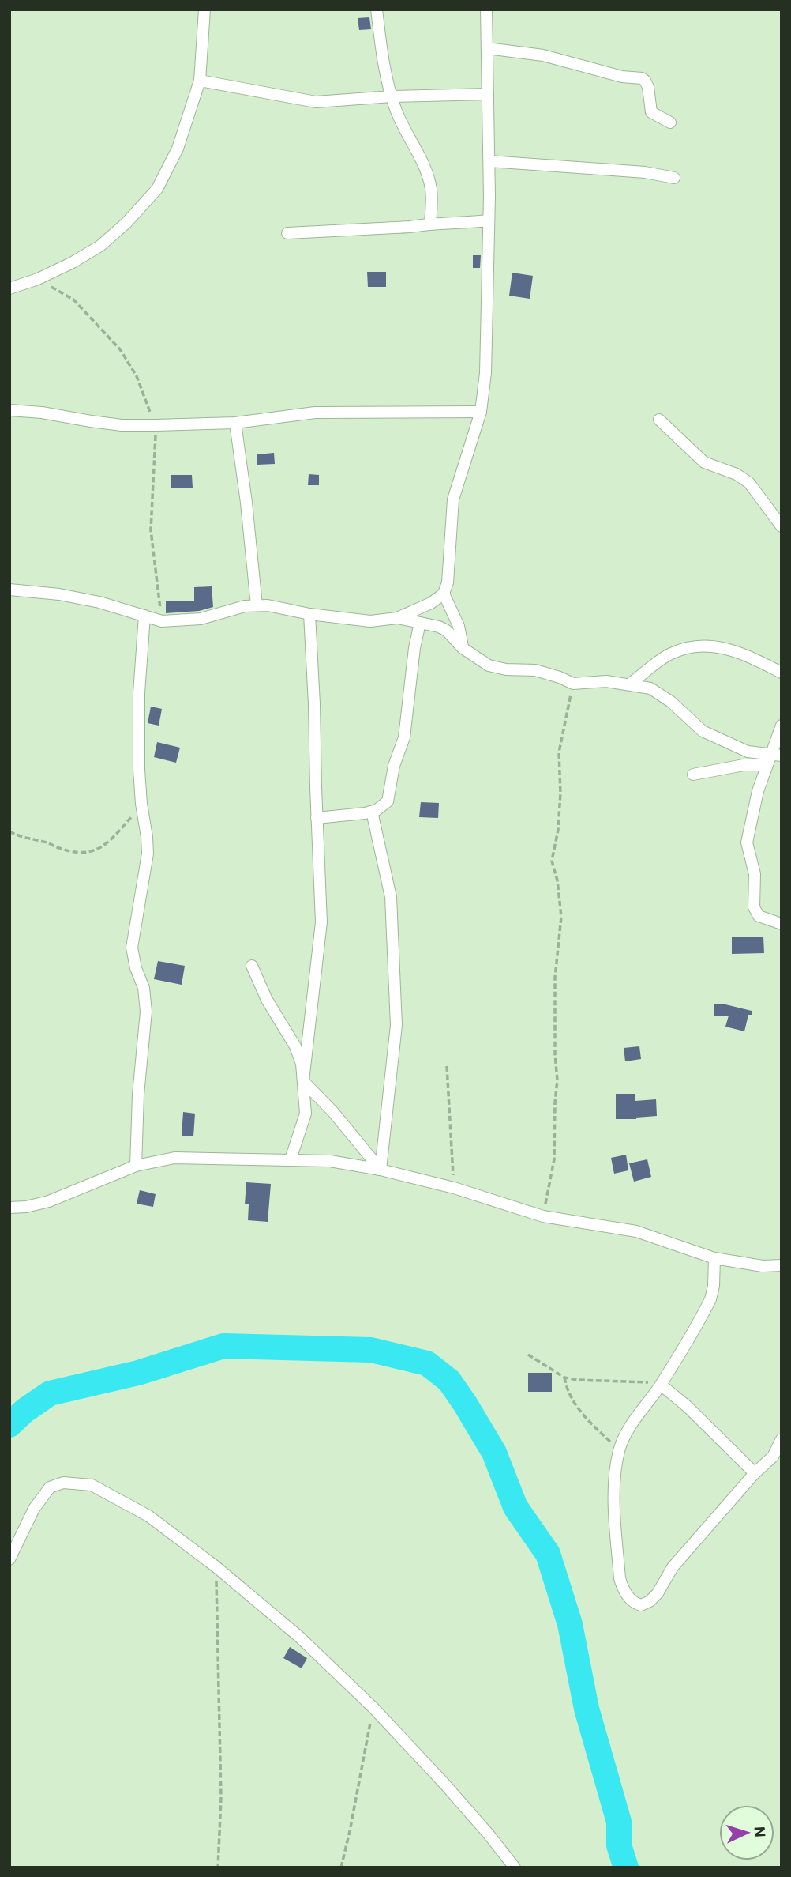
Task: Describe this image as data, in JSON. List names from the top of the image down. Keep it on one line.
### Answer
{"north":"right"}
